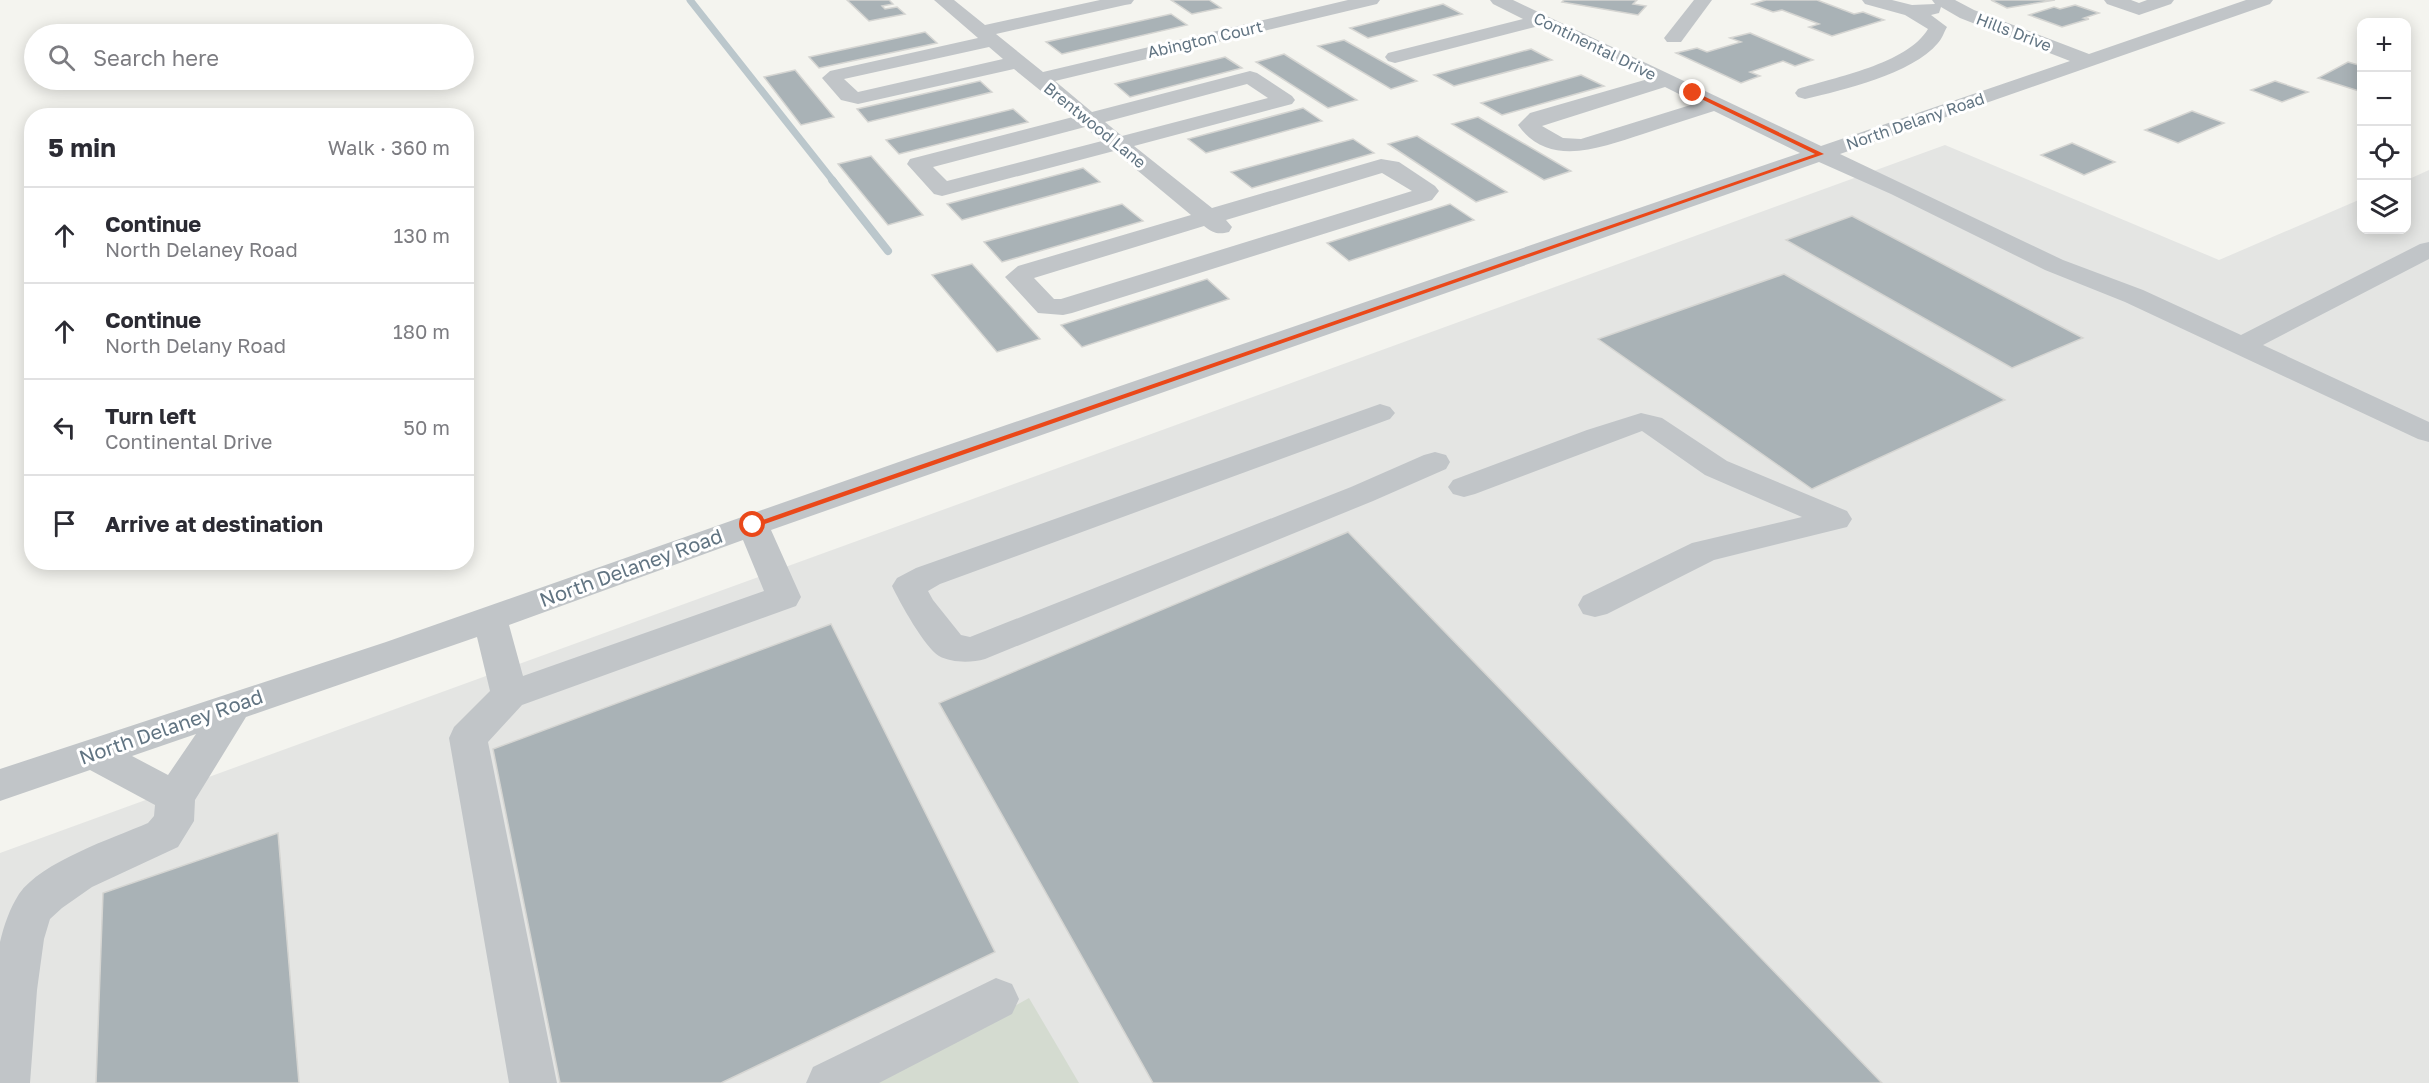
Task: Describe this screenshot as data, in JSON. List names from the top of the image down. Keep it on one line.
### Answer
{"streets":{"street":["Hills Drive","Abington Court","Continental Drive","North Delany Road","Brentwood Lane","North Delaney Road"]},"crossings":[["Hills Drive","North Delany Road"],["Abington Court","Brentwood Lane"],["Continental Drive","North Delany Road"],["North Delany Road","North Delaney Road"]],"page":{"map_buttons":["+","−"],"search":"Search here","heading":["5 min","Walk · 360 m"],"list":[["Continue","North Delaney Road","130 m"],["Continue","North Delany Road","180 m"],["Turn left","Continental Drive","50 m"],"Arrive at destination"]}}
